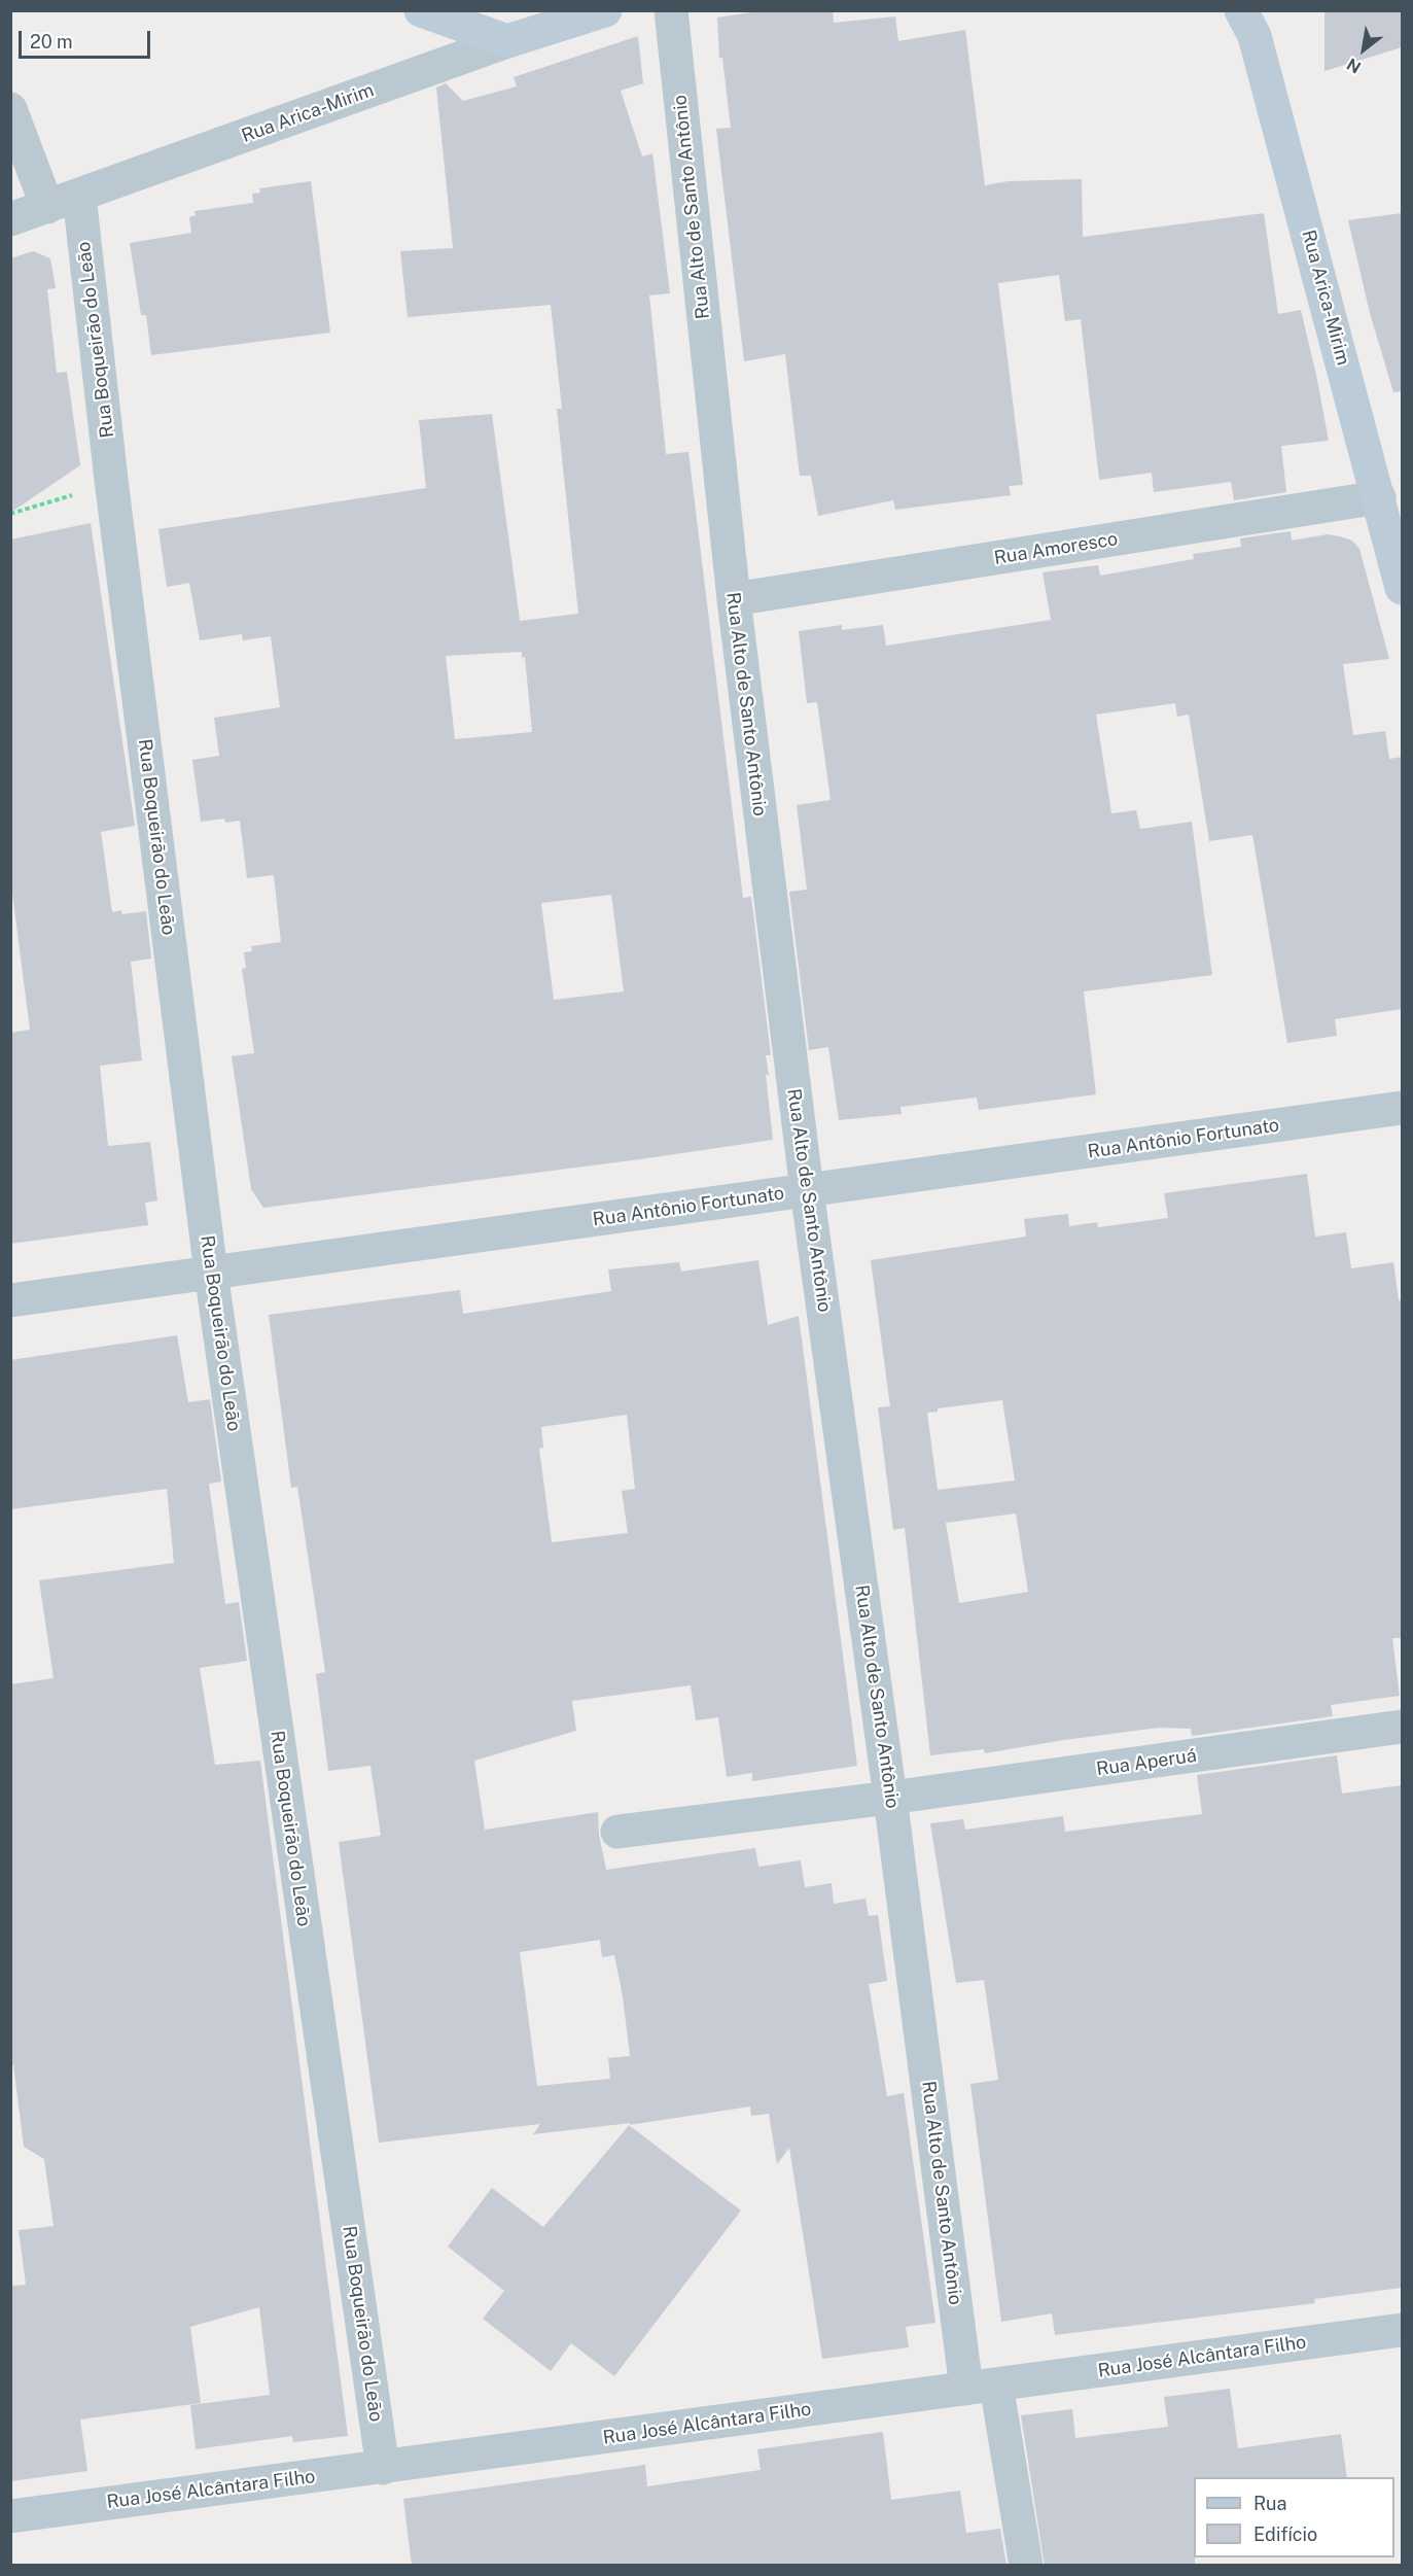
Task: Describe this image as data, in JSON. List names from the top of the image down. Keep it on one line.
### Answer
{"streets":{"street":["Rua Arica-Mirim","Rua Alto de Santo Antônio","Rua Boqueirão do Leão","Rua Amoresco","Rua Antônio Fortunato","Rua Aperuá","Rua José Alcântara Filho"]},"crossings":[["Rua Arica-Mirim","Rua Boqueirão do Leão"],["Rua Arica-Mirim","Rua Amoresco"],["Rua Alto de Santo Antônio","Rua Amoresco"],["Rua Alto de Santo Antônio","Rua Antônio Fortunato"],["Rua Alto de Santo Antônio","Rua Aperuá"],["Rua Alto de Santo Antônio","Rua José Alcântara Filho"],["Rua Boqueirão do Leão","Rua Antônio Fortunato"],["Rua Boqueirão do Leão","Rua José Alcântara Filho"]],"legend":["Rua","Edifício"],"scale_bar":"20 m","north":"bottom left"}
